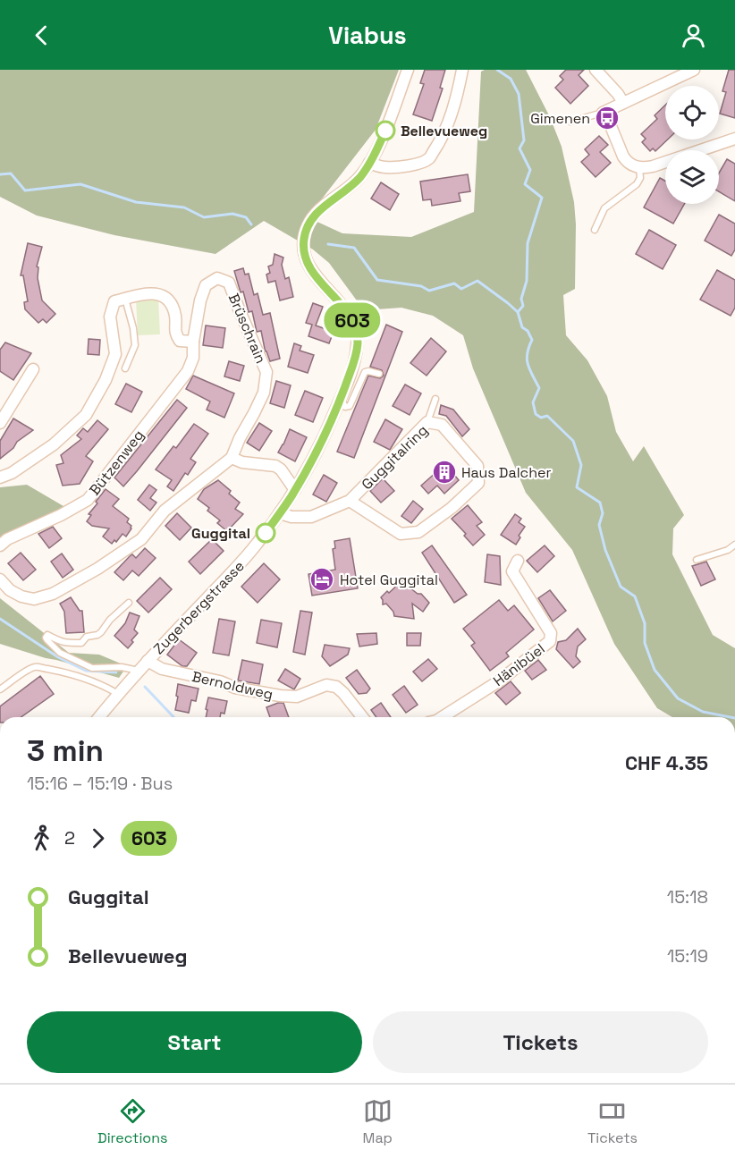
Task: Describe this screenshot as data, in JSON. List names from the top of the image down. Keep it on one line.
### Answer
{"streets":{"street":["Brüschrain","Guggitalring","Bützenweg","Zugerbergstrasse","Hänibüel","Bernoldweg"]},"crossings":[["Brüschrain","Bützenweg"],["Guggitalring","Zugerbergstrasse"],["Zugerbergstrasse","Bernoldweg"]],"places":{"bus stop":["Gimenen"],"other":["Bellevueweg","Guggital"],"building":["Haus Dalcher"],"hotel":["Hotel Guggital"]},"lines":["bus line 603"],"page":{"header":"Viabus","on_map":"603","heading":["3 min","15:16 – 15:19 · Bus","CHF 4.35"],"legs":["2","603"],"list":[{"name":"Guggital","value":"15:18"},{"name":"Bellevueweg","value":"15:19"}],"buttons":["Start","Tickets"],"tabs":["Directions","Map","Tickets"]}}
